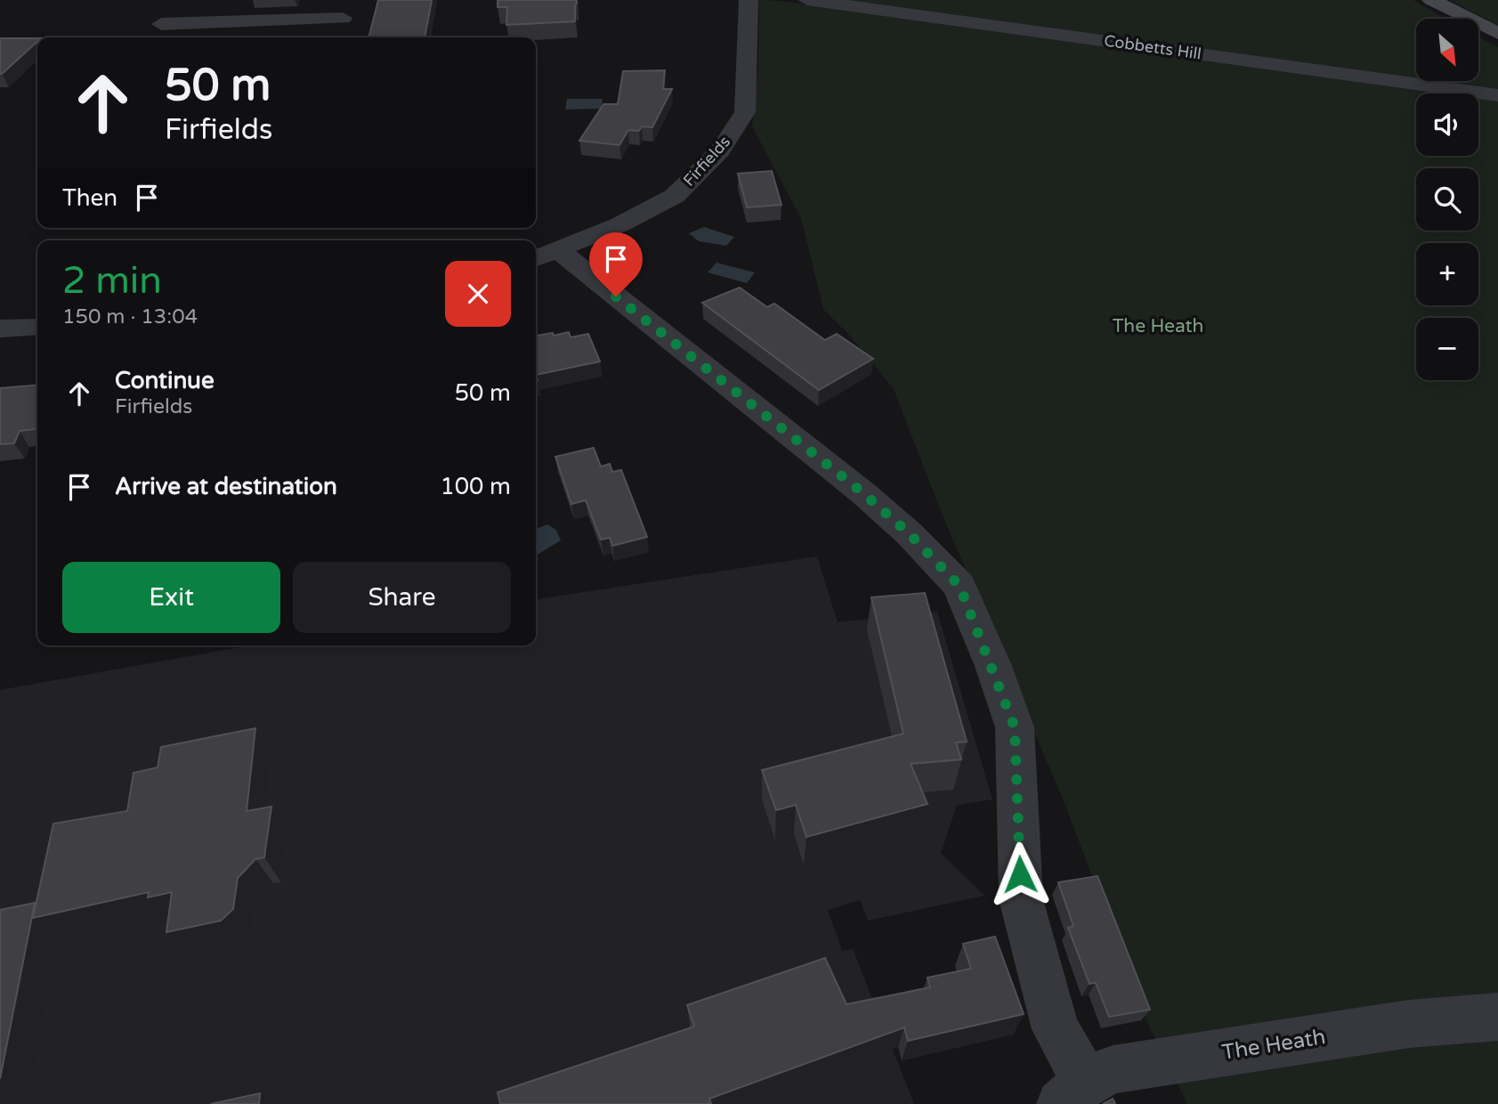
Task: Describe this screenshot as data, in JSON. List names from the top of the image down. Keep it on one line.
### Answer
{"streets":{"street":["Cobbetts Hill","Firfields","The Heath"]},"crossings":[["Firfields","The Heath"]],"parks":["The Heath"],"north":"bottom right","page":{"map_buttons":["+","−"],"turn":["50 m","Firfields"],"then":"Then","heading":["2 min","150 m · 13:04"],"list":[{"name":"Continue","note":"Firfields","value":"50 m"},{"name":"Arrive at destination","value":"100 m"}],"buttons":["Exit","Share"]}}
